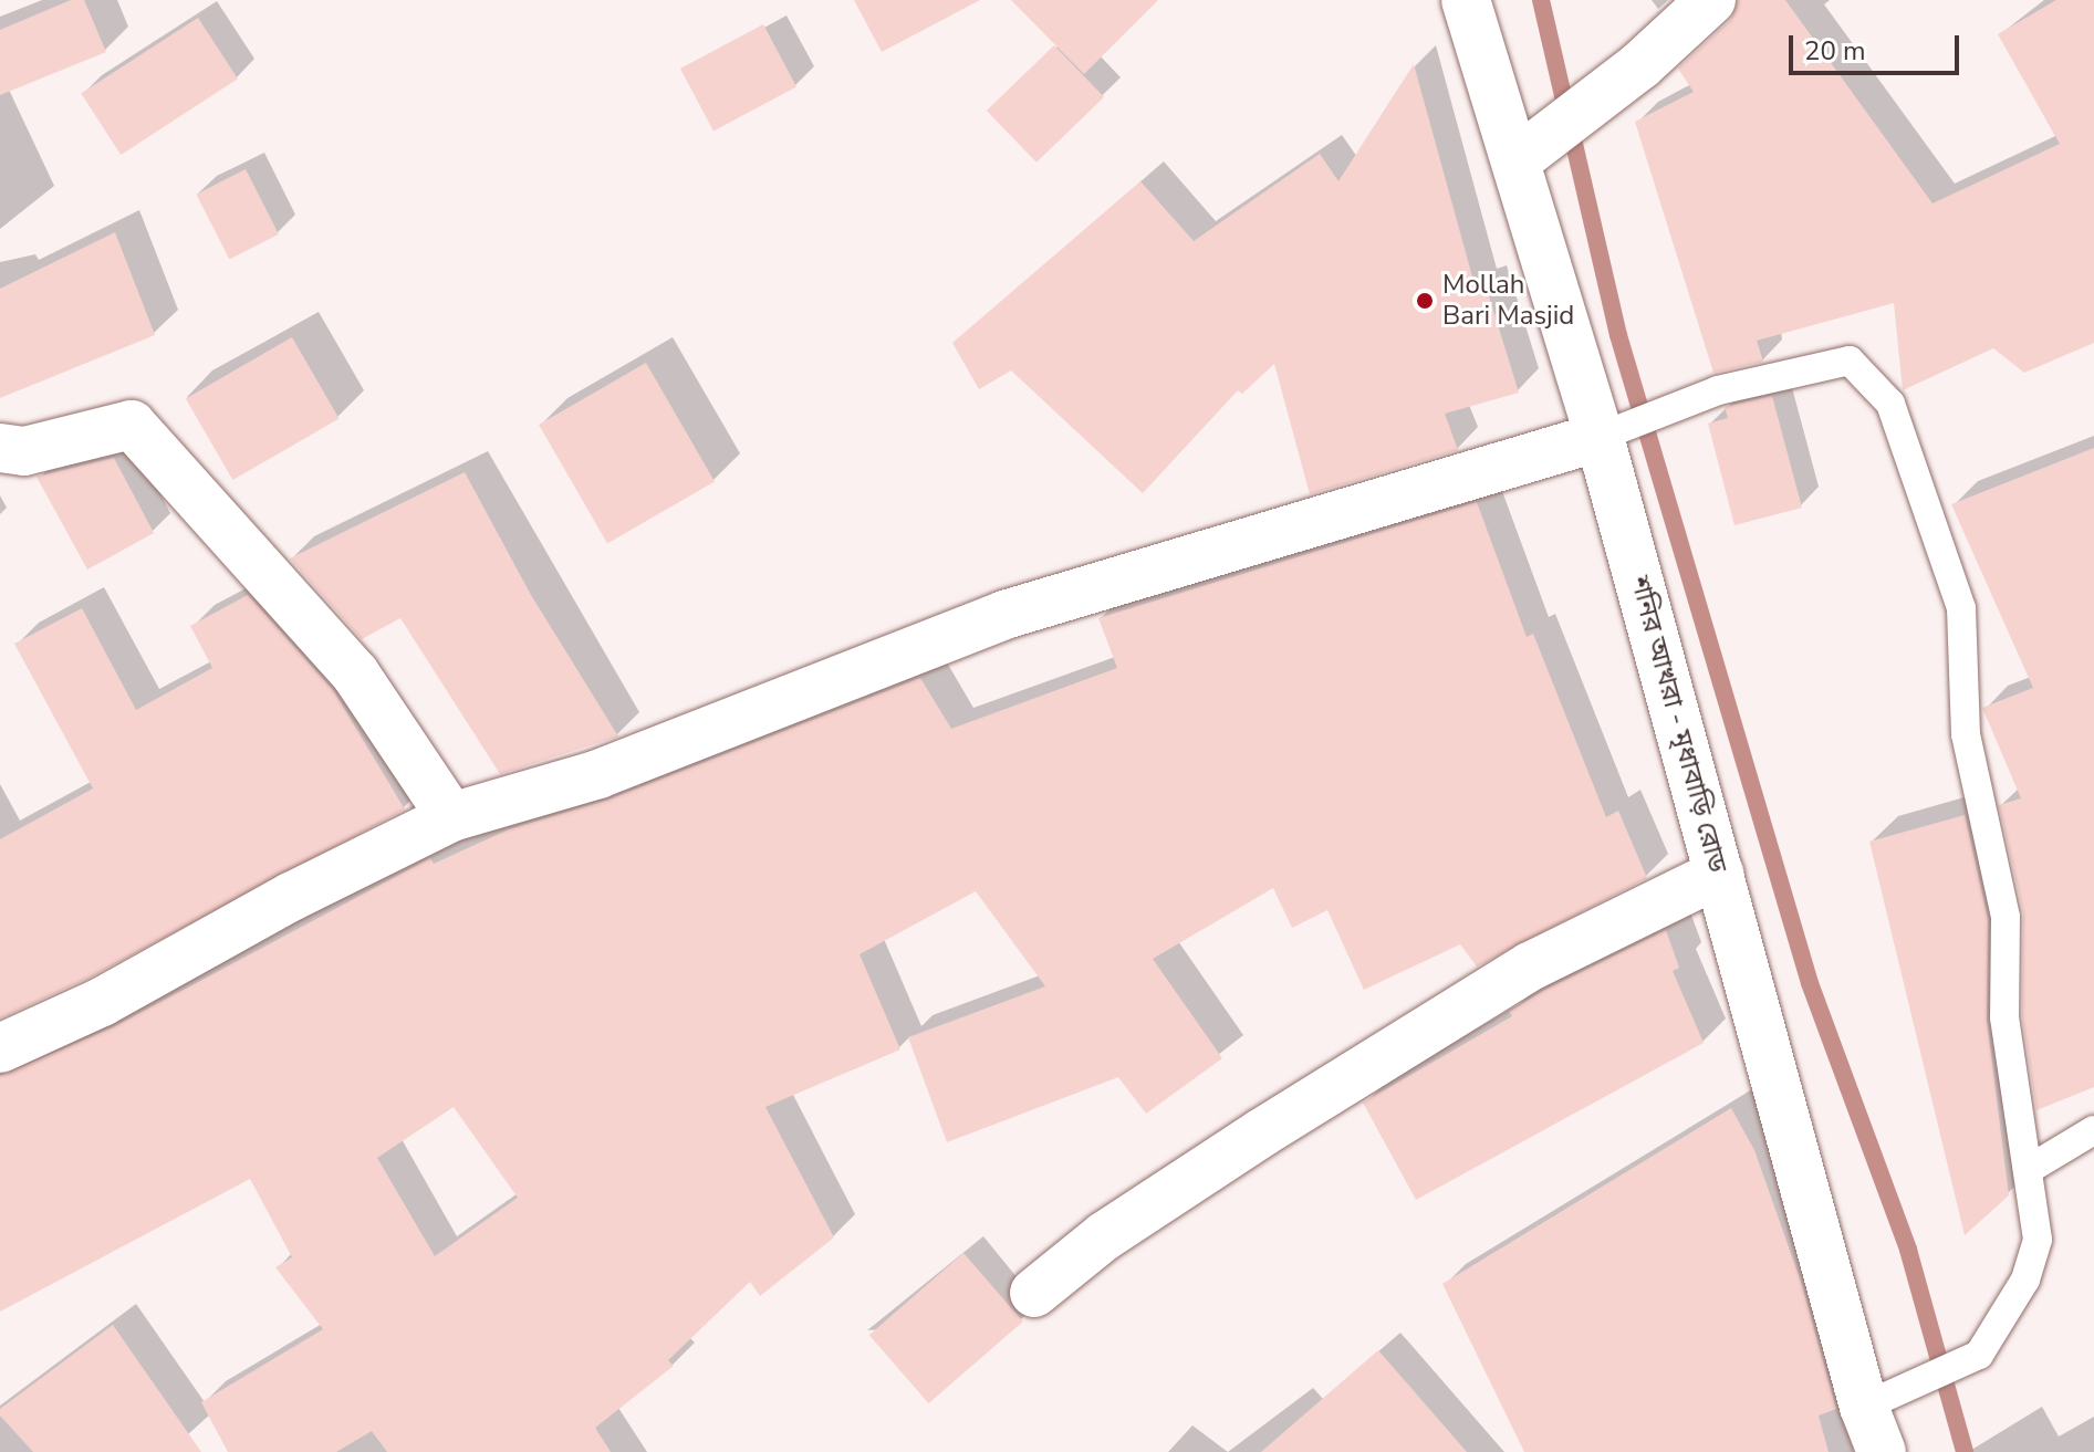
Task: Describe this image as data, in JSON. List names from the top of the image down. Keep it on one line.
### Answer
{"streets":{"street":["শনির আখরা - মৃধাবাড়ি রোড"]},"places":["Mollah Bari Masjid"],"scale_bar":"20 m"}
